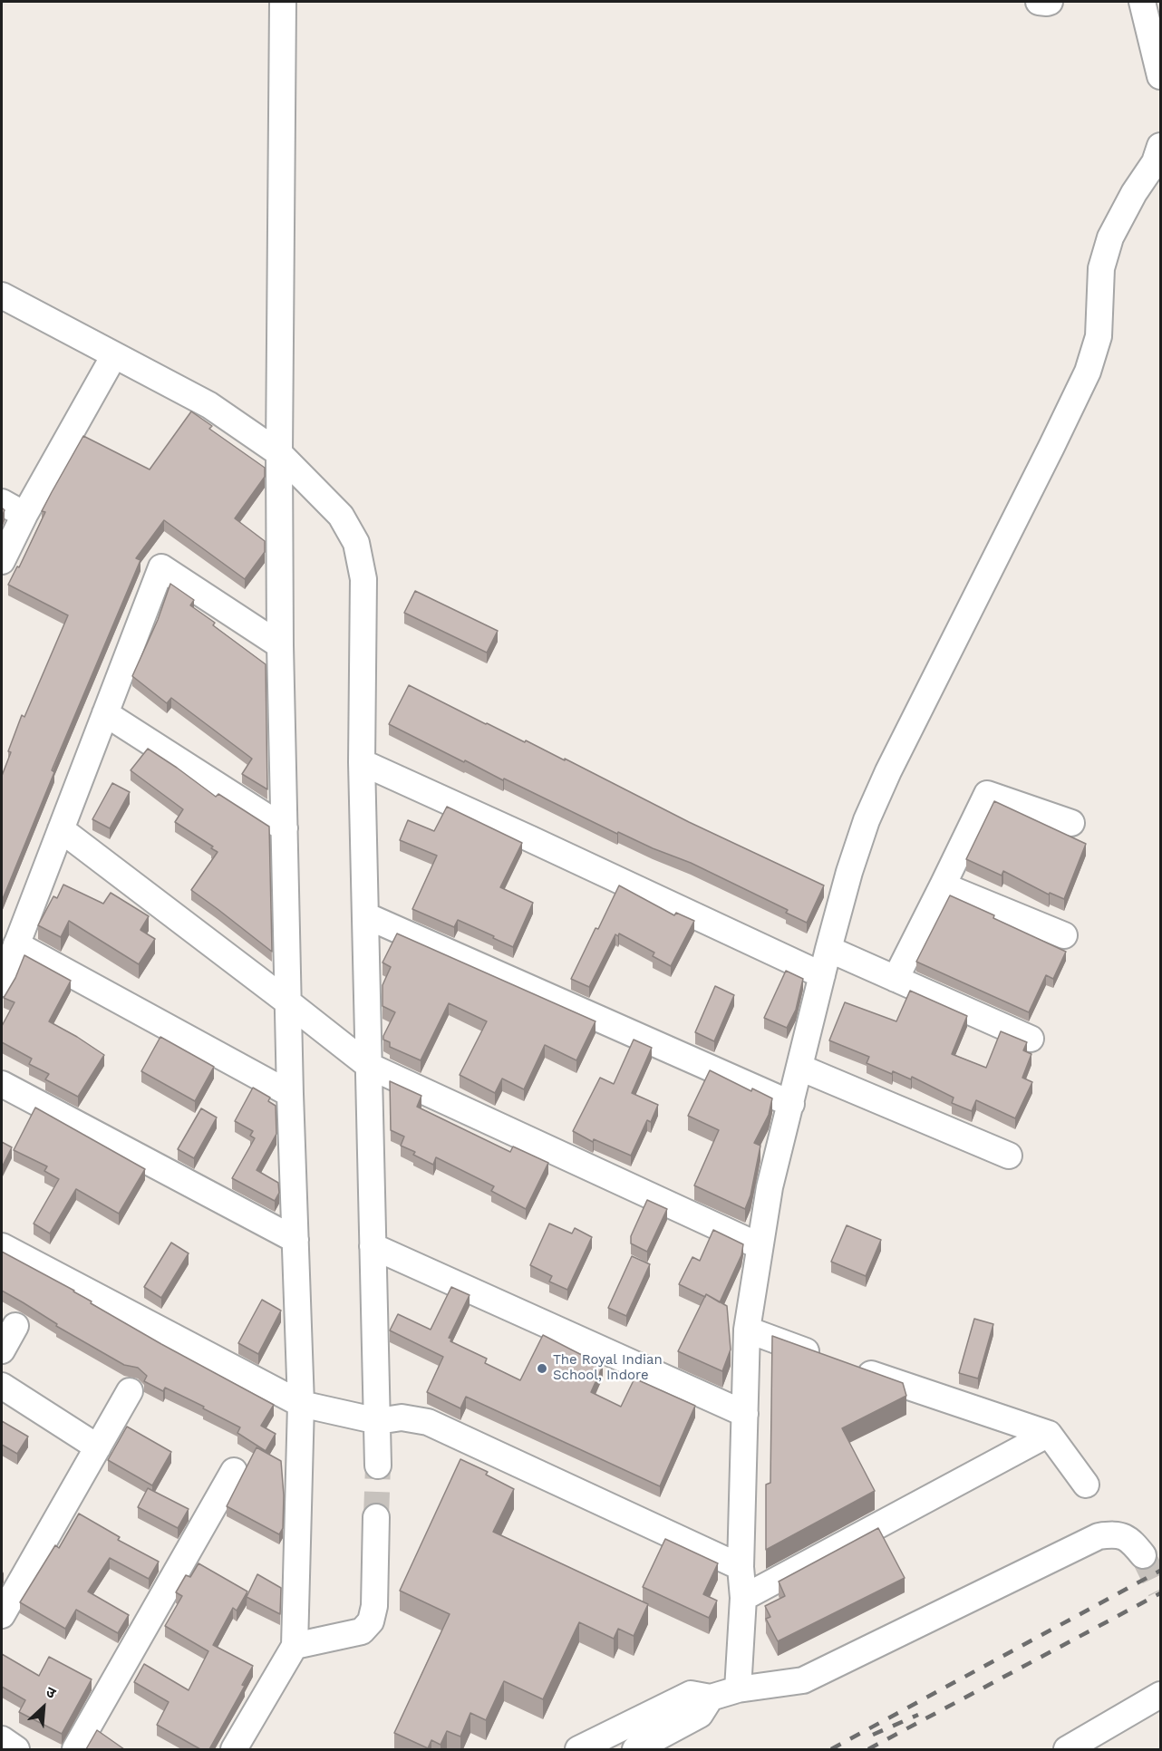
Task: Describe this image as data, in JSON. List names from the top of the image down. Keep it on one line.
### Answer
{"places":["The Royal Indian School, Indore"],"north":"top right"}
